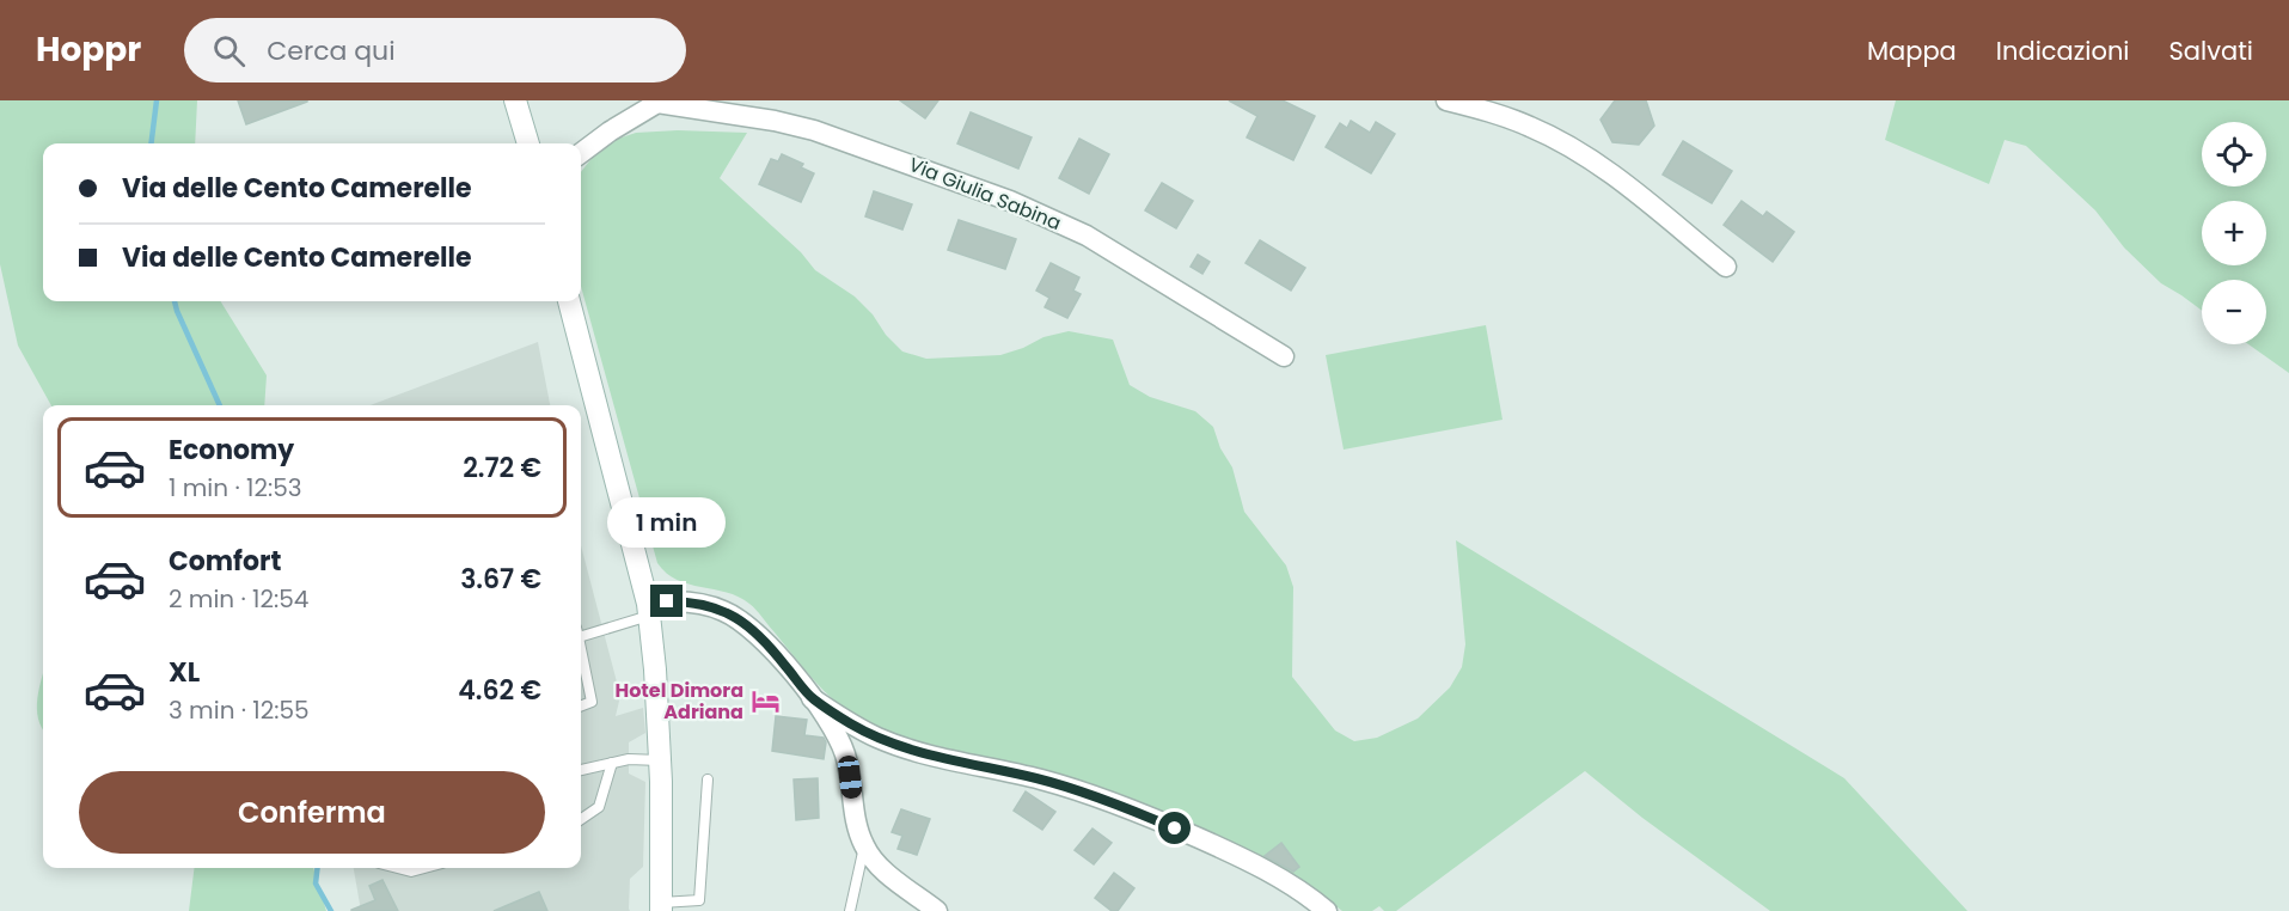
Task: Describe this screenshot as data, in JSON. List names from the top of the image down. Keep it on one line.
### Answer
{"streets":{"street":["Via Giulia Sabina"]},"places":{"hotel":["Hotel Dimora Adriana"]},"page":{"header":"Hoppr","search":"Cerca qui","nav":["Mappa","Indicazioni","Salvati"],"map_buttons":["+","−"],"banner":["Via delle Cento Camerelle","Via delle Cento Camerelle"],"list":[{"name":"Economy","note":"1 min · 12:53","value":"2.72 €"},{"name":"Comfort","note":"2 min · 12:54","value":"3.67 €"},{"name":"XL","note":"3 min · 12:55","value":"4.62 €"}],"bubble":"1 min","buttons":"Conferma"}}
